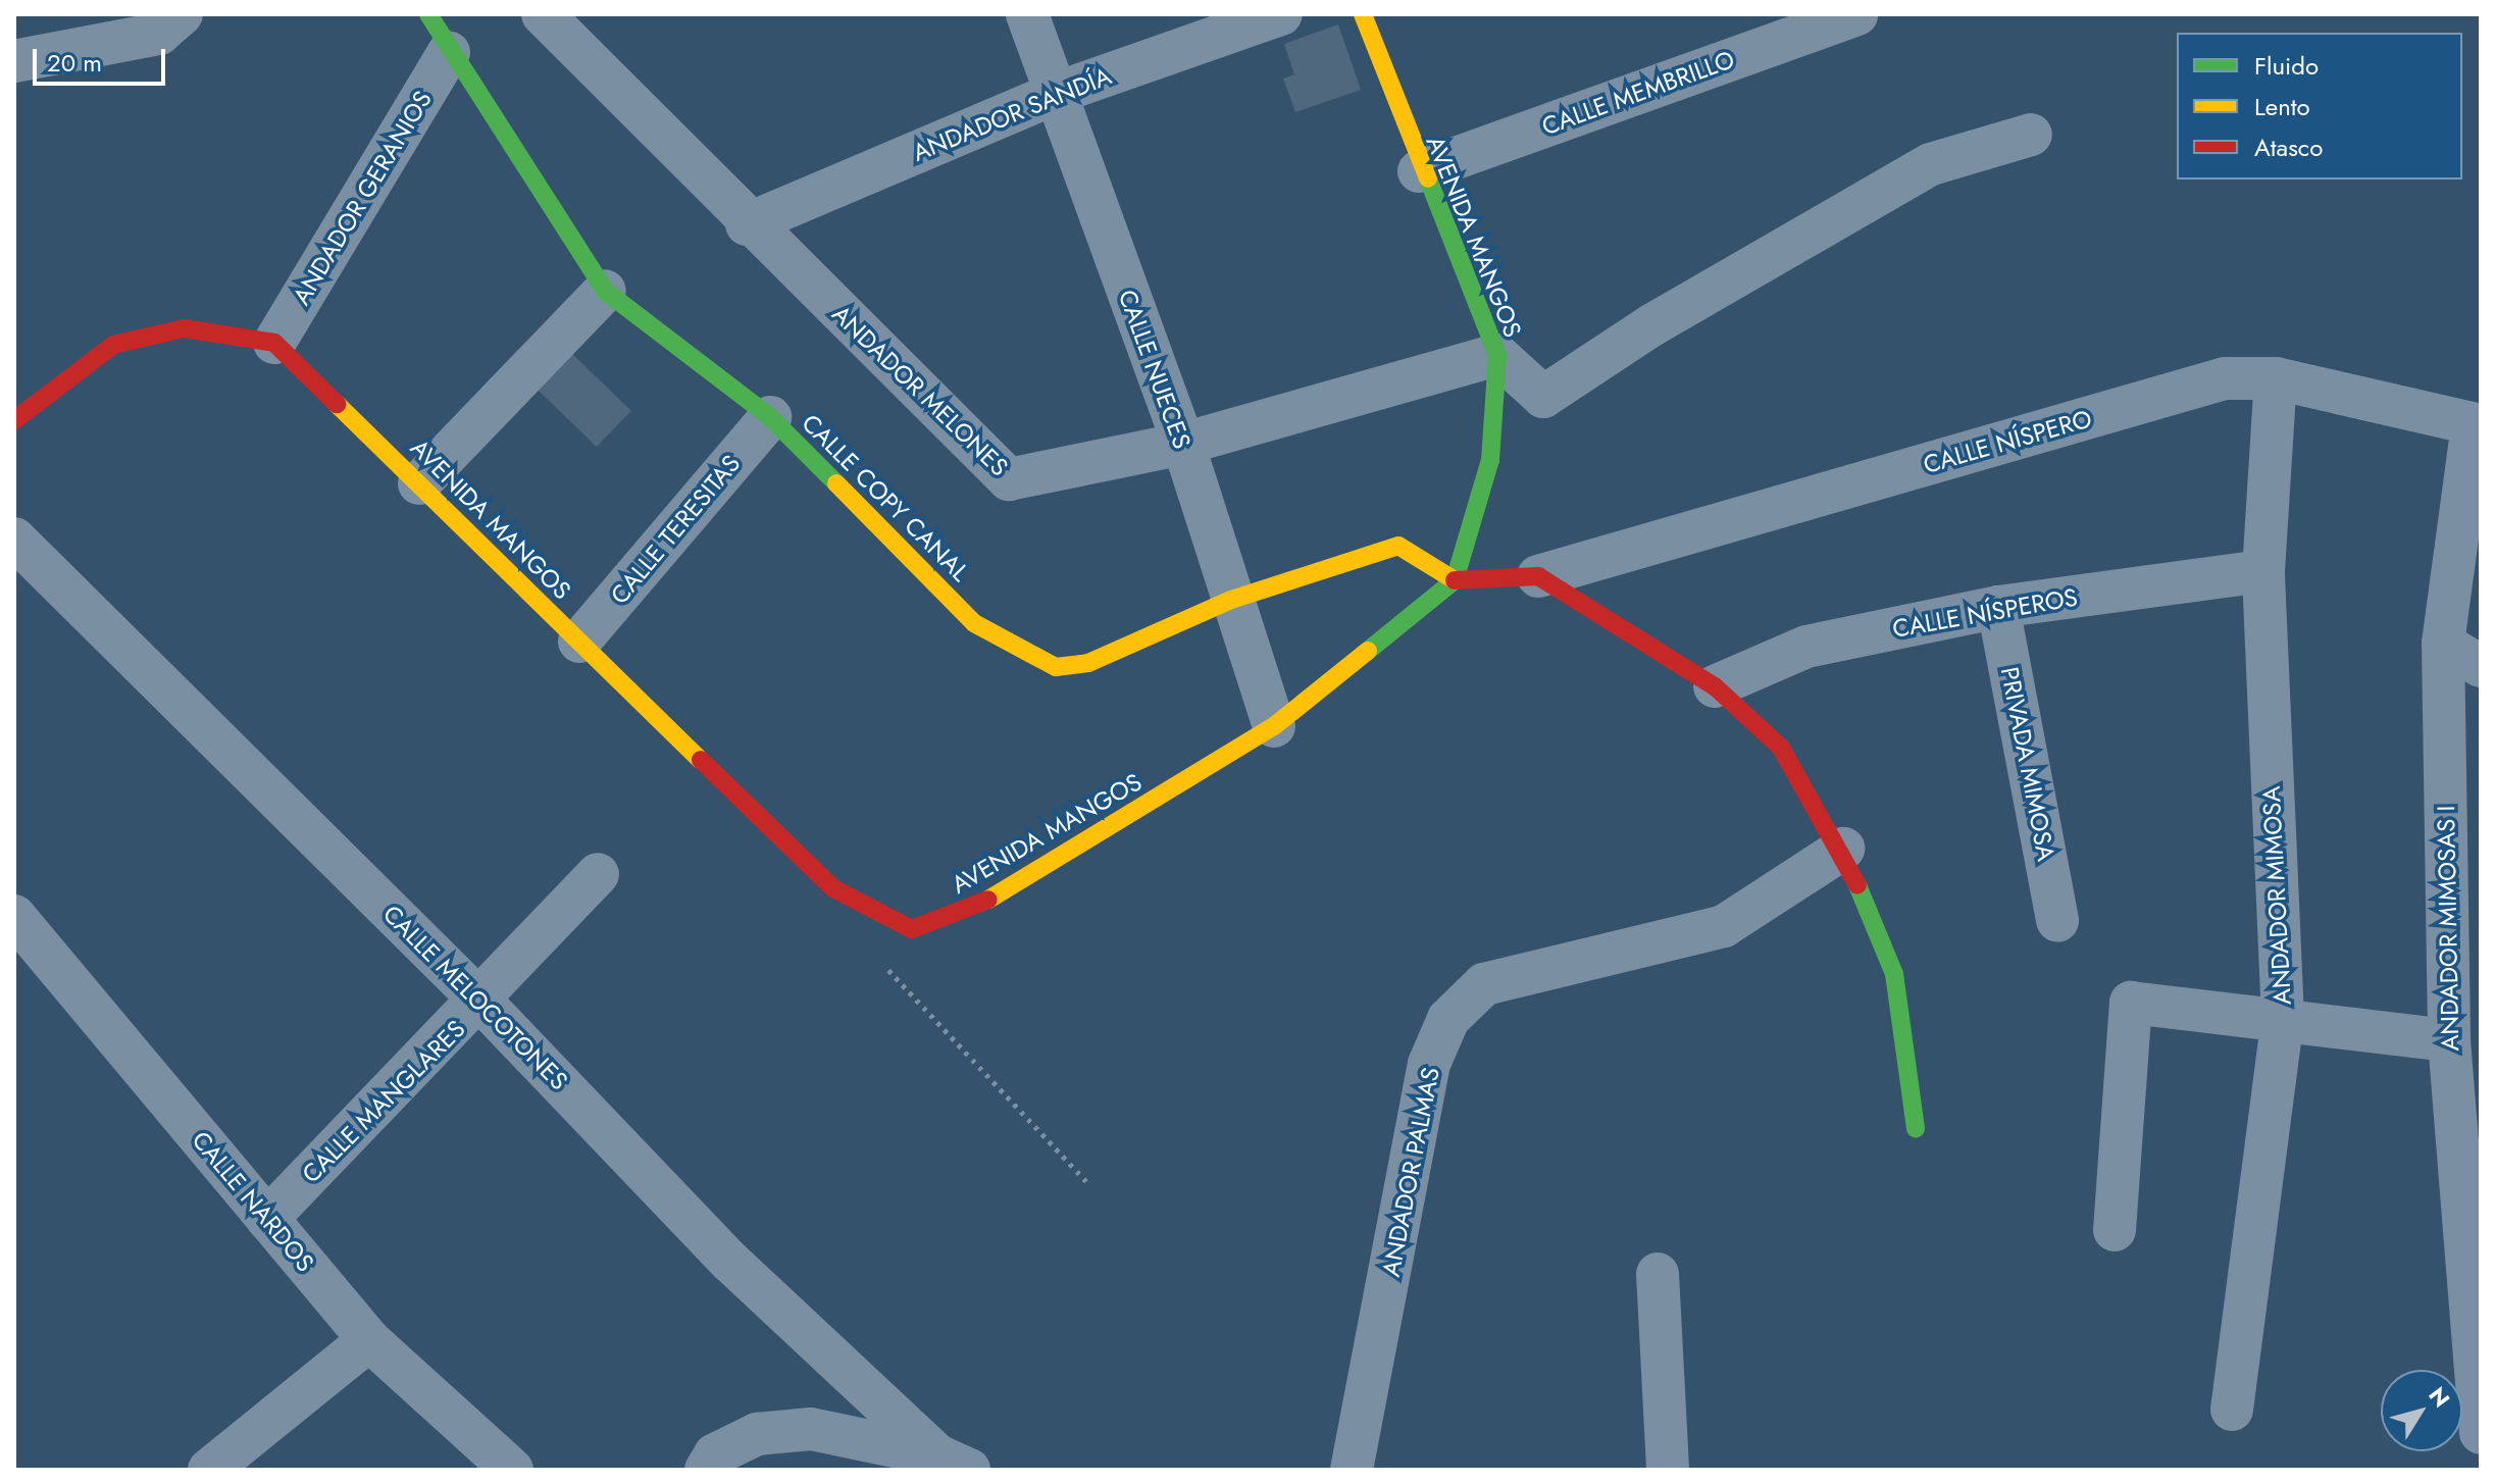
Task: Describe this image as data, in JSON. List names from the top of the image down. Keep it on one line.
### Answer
{"streets":{"main road":["AVENIDA MANGOS","CALLE COPY CANAL"],"street":["CALLE MEMBRILLO","ANDADOR SANDÍA","ANDADOR GERANIOS","CALLE NUECES","ANDADOR MELONES","CALLE NÍSPERO","CALLE TERESITAS","CALLE NÍSPEROS","PRIVADA MIMOSA","ANDADOR MIMOSA","ANDADOR MIMOSAS I","CALLE MELOCOTONES","CALLE MANGLARES","ANDADOR PALMAS","CALLE NARDOS"]},"crossings":[["CALLE MEMBRILLO","AVENIDA MANGOS"],["ANDADOR SANDÍA","CALLE NUECES"],["ANDADOR SANDÍA","ANDADOR MELONES"],["ANDADOR GERANIOS","AVENIDA MANGOS"],["ANDADOR GERANIOS","CALLE COPY CANAL"],["AVENIDA MANGOS","CALLE NUECES"],["AVENIDA MANGOS","ANDADOR MELONES"],["AVENIDA MANGOS","CALLE COPY CANAL"],["AVENIDA MANGOS","CALLE TERESITAS"],["CALLE NUECES","ANDADOR MELONES"],["CALLE NUECES","CALLE COPY CANAL"],["CALLE NÍSPERO","ANDADOR MIMOSA"],["CALLE NÍSPERO","ANDADOR MIMOSAS I"],["CALLE COPY CANAL","CALLE TERESITAS"],["CALLE NÍSPEROS","PRIVADA MIMOSA"],["CALLE NÍSPEROS","ANDADOR MIMOSA"],["CALLE MELOCOTONES","CALLE MANGLARES"],["CALLE MANGLARES","CALLE NARDOS"]],"legend":["Fluido","Lento","Atasco"],"scale_bar":"20 m","north":"top right"}
